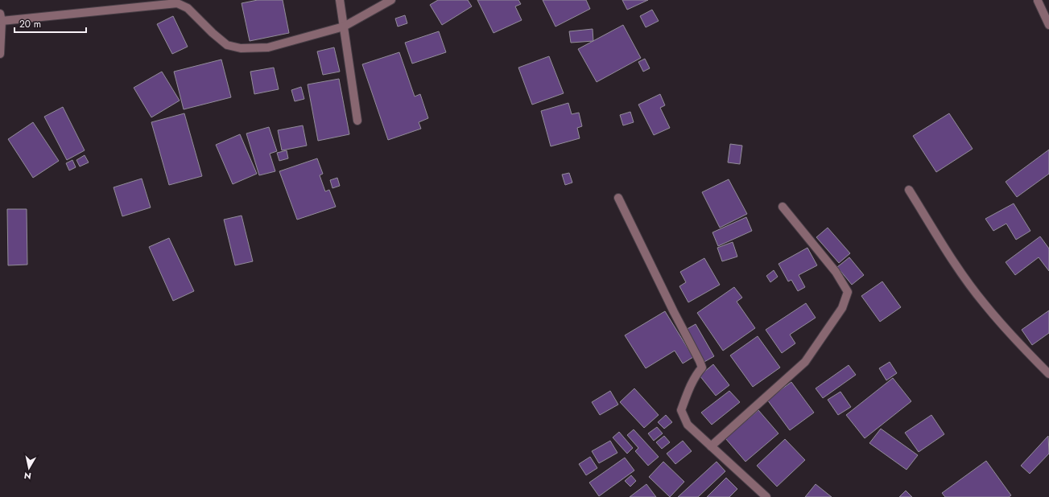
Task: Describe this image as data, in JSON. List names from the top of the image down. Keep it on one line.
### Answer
{"scale_bar":"20 m","north":"bottom"}
